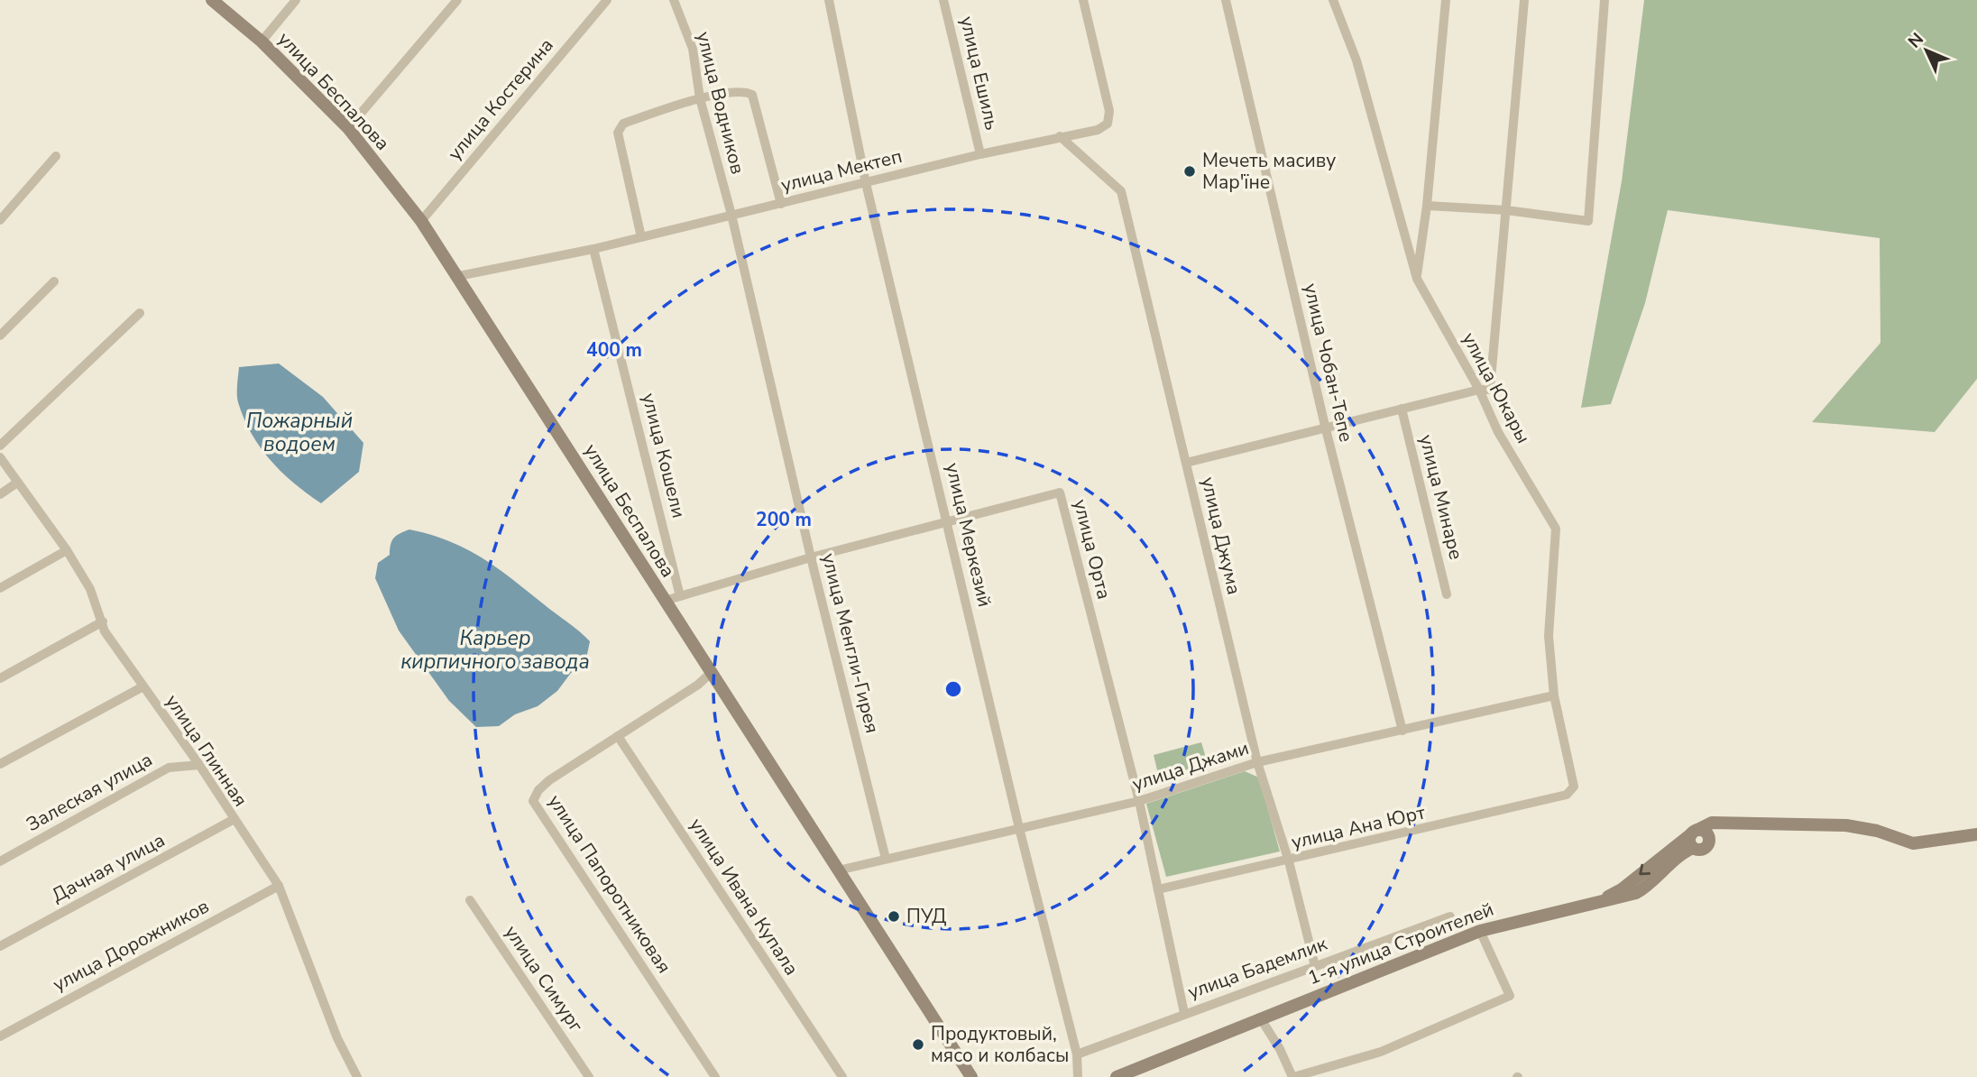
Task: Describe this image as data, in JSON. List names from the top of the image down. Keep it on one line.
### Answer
{"streets":{"main road":["улица Беспалова","1-я улица Строителей"],"street":["улица Ешиль","улица Костерина","улица Водников","улица Мектеп","улица Чобан-Тепе","улица Юкары","улица Кошели","улица Минаре","улица Меркезий","улица Джума","улица Орта","улица Менгли-Гирея","улица Глинная","улица Джами","Залеская улица","улица Ана Юрт","Дачная улица","улица Папоротниковая","улица Ивана Купала","улица Дорожников","улица Бадемлик","улица Симург"]},"crossings":[["улица Ешиль","улица Мектеп"],["улица Беспалова","улица Костерина"],["улица Беспалова","улица Мектеп"],["улица Беспалова","улица Орта"],["улица Беспалова","улица Джами"],["улица Беспалова","улица Папоротниковая"],["улица Водников","улица Мектеп"],["улица Водников","улица Менгли-Гирея"],["улица Мектеп","улица Кошели"],["улица Мектеп","улица Меркезий"],["улица Мектеп","улица Джума"],["улица Мектеп","улица Менгли-Гирея"],["улица Чобан-Тепе","улица Джами"],["улица Юкары","улица Джами"],["улица Юкары","улица Ана Юрт"],["улица Кошели","улица Орта"],["улица Меркезий","улица Орта"],["улица Меркезий","улица Джами"],["улица Меркезий","улица Бадемлик"],["улица Джума","улица Джами"],["улица Джума","улица Ана Юрт"],["улица Джума","улица Бадемлик"],["улица Орта","улица Менгли-Гирея"],["улица Орта","улица Джами"],["улица Орта","улица Ана Юрт"],["улица Орта","улица Бадемлик"],["улица Менгли-Гирея","улица Джами"],["улица Глинная","Залеская улица"],["улица Глинная","Дачная улица"],["улица Глинная","улица Дорожников"],["улица Папоротниковая","улица Ивана Купала"]],"water":["Пожарный водоем","Карьер кирпичного завода"],"places":["Мечеть масиву Мар'їне","ПУД","Продуктовый, мясо и колбасы"],"north":"top left","rings":["400 m","200 m"]}
